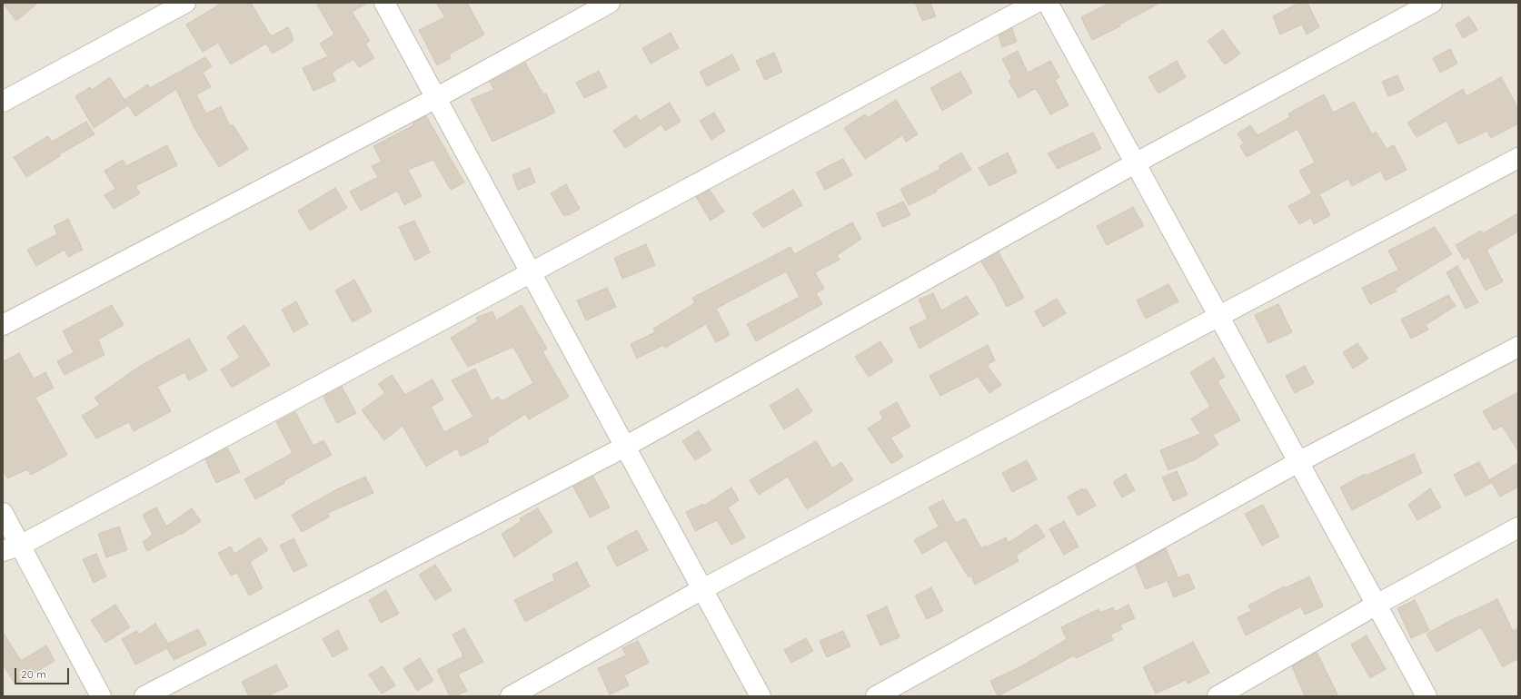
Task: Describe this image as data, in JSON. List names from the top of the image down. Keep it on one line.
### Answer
{"scale_bar":"20 m"}
